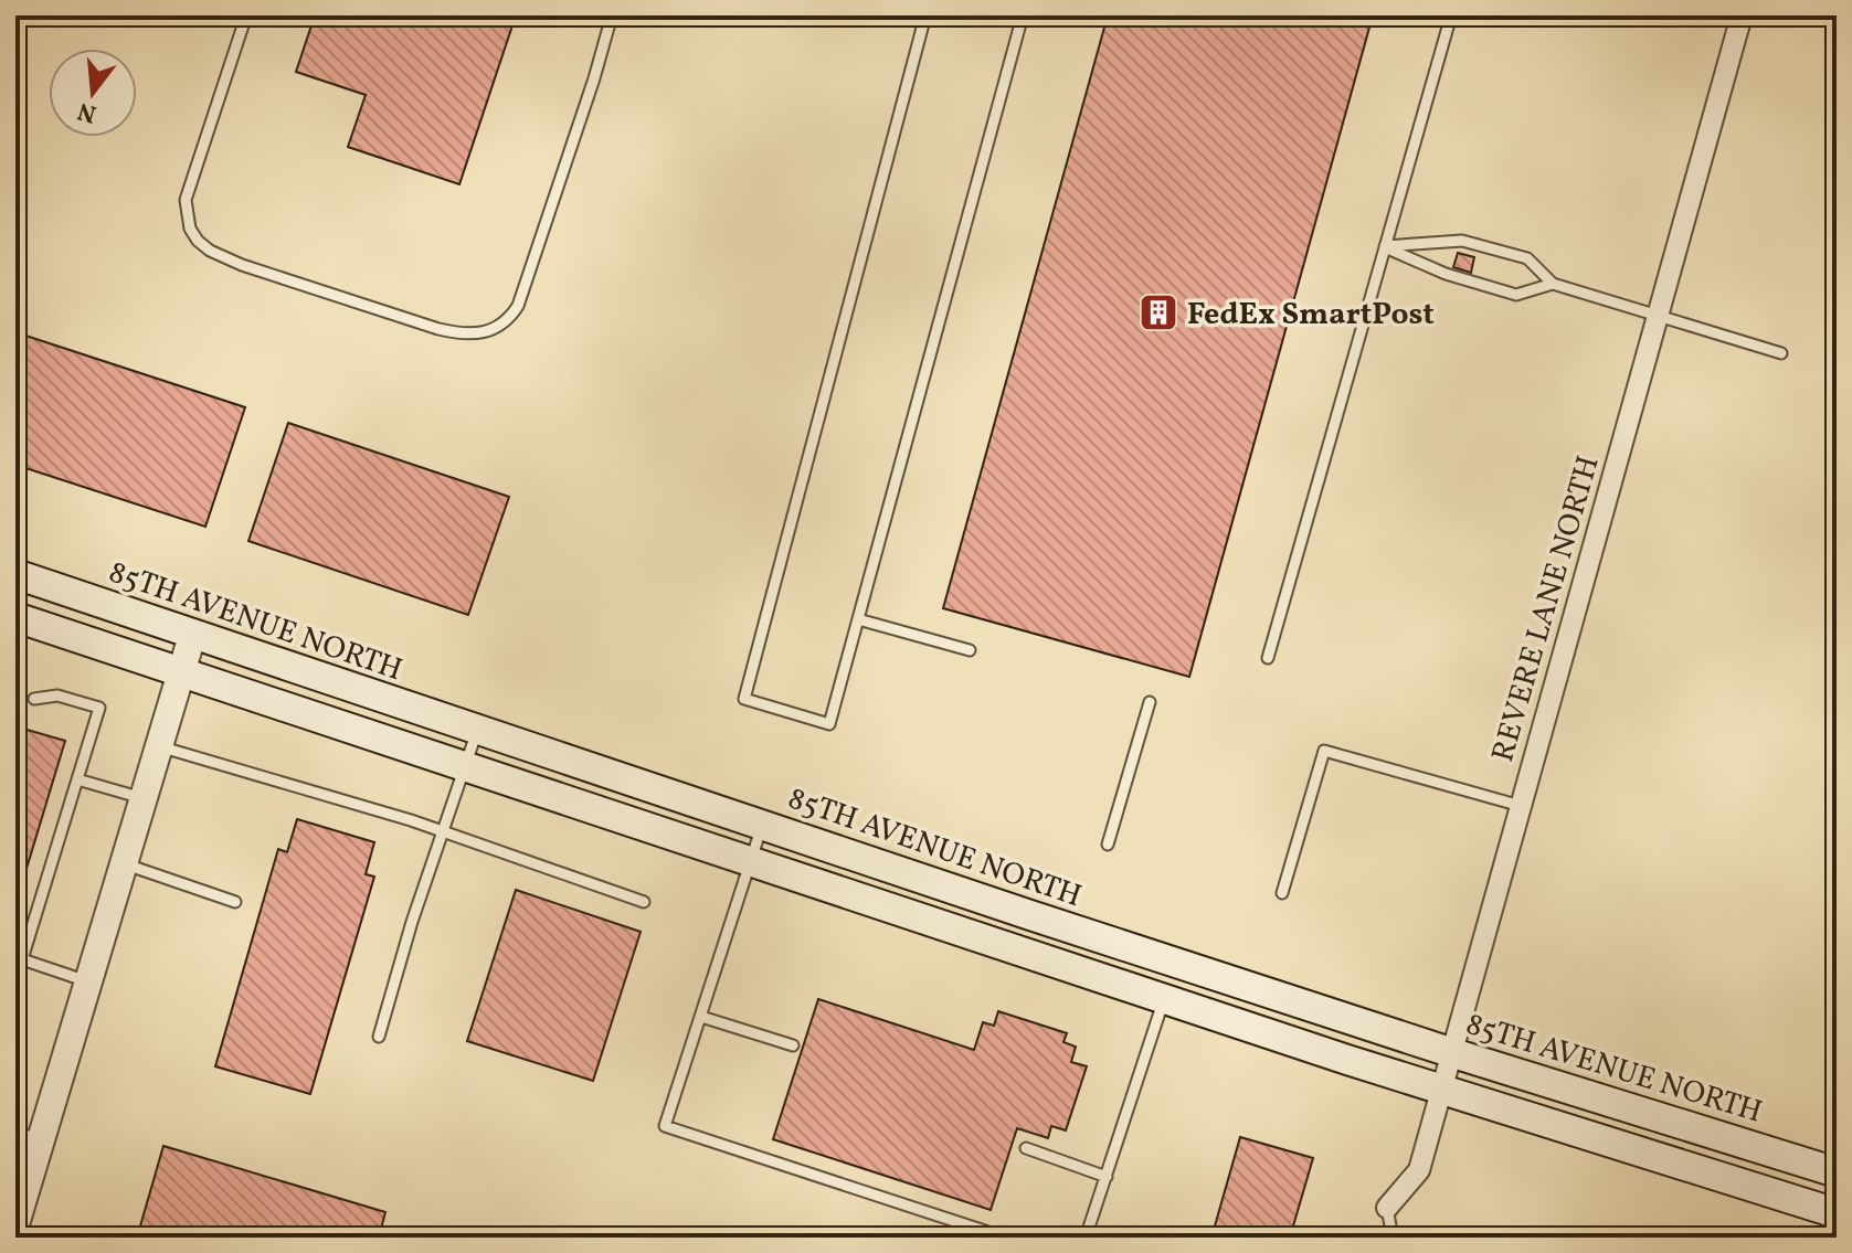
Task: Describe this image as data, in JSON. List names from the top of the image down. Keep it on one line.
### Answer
{"streets":{"main road":["85TH AVENUE NORTH"],"street":["REVERE LANE NORTH"]},"crossings":[["REVERE LANE NORTH","85TH AVENUE NORTH"]],"places":{"building":["FedEx SmartPost"]},"north":"bottom"}
